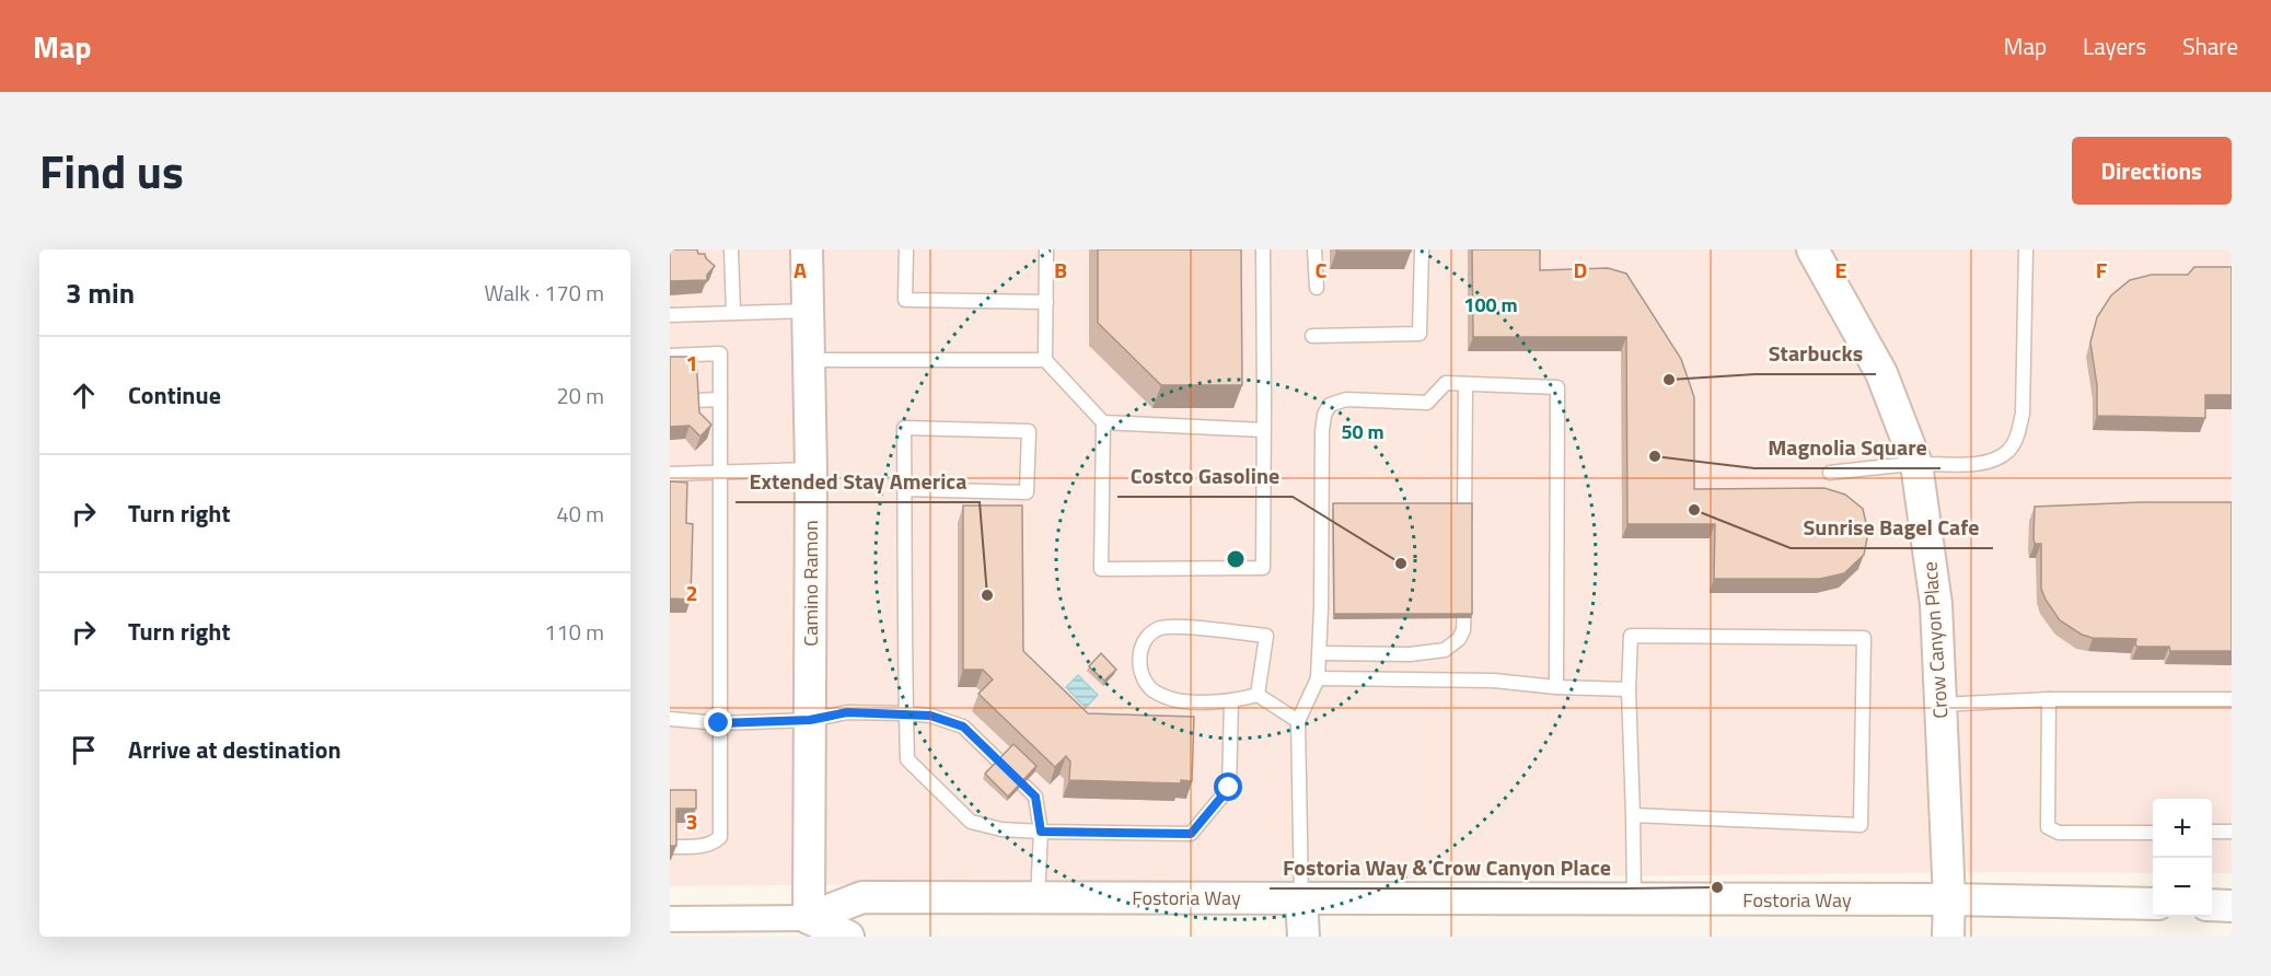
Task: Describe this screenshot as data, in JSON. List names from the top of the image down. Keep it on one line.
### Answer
{"streets":{"street":["Camino Ramon","Crow Canyon Place","Fostoria Way"]},"crossings":[["Camino Ramon","Fostoria Way"],["Crow Canyon Place","Fostoria Way"]],"places":["Starbucks","Magnolia Square","Sunrise Bagel Cafe","Costco Gasoline","Extended Stay America","Fostoria Way & Crow Canyon Place"],"page":{"header":"Map","nav":["Map","Layers","Share"],"title":"Find us","buttons":"Directions","heading":["3 min","Walk · 170 m"],"list":[["Continue","20 m"],["Turn right","40 m"],["Turn right","110 m"],"Arrive at destination"],"map_buttons":["+","−"]},"grid":{"columns":["A","B","C","D","E","F"],"rows":["1","2","3"]},"rings":["100 m","50 m"]}
